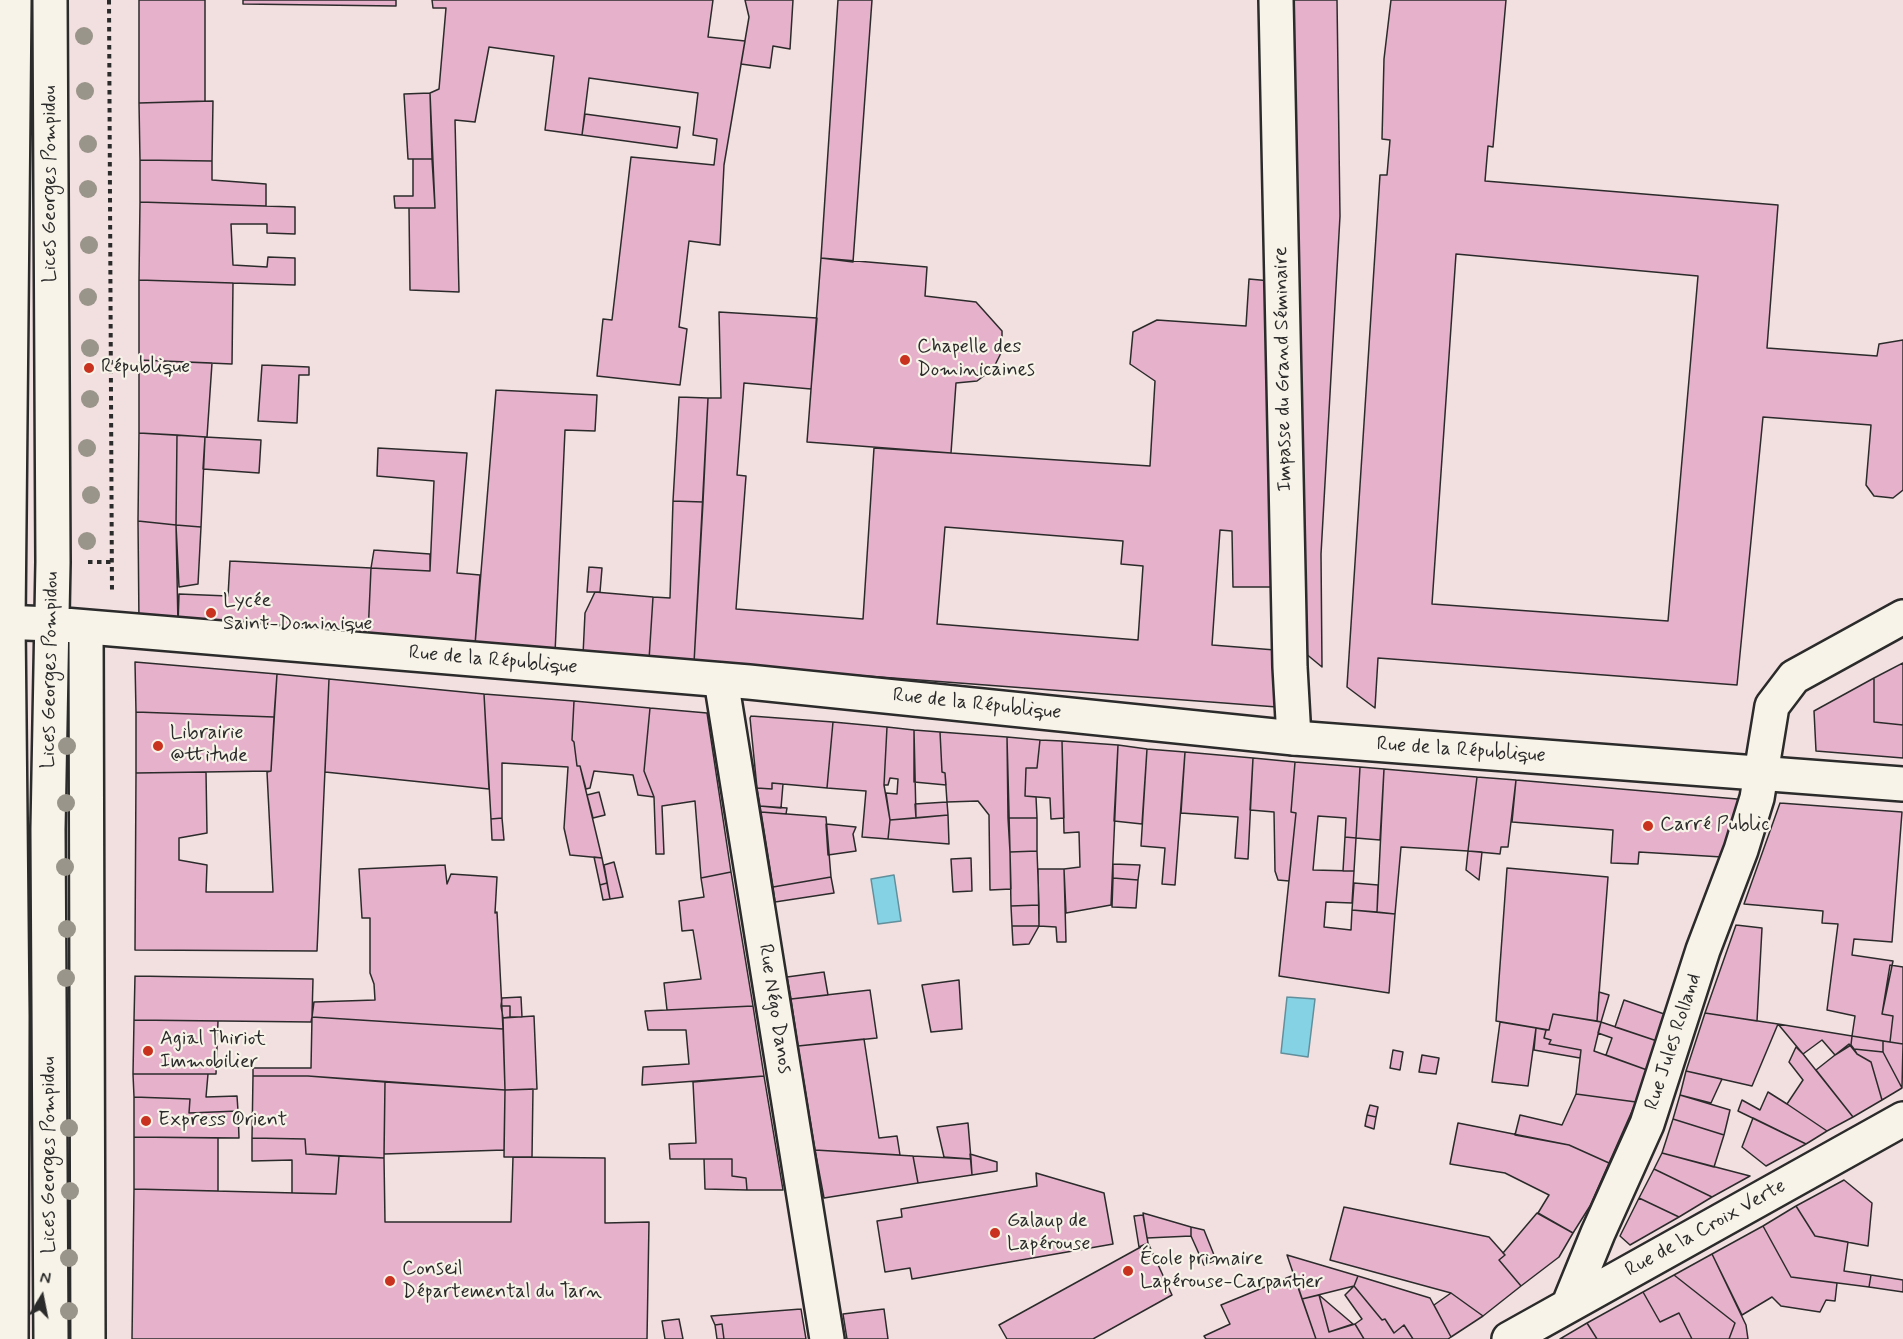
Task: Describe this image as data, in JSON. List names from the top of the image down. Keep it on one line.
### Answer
{"streets":{"main road":["Lices Georges Pompidou","Impasse du Grand Séminaire","Rue de la République","Rue Négo Danos","Rue Jules Rolland","Rue de la Croix Verte"]},"crossings":[["Lices Georges Pompidou","Rue de la République"],["Impasse du Grand Séminaire","Rue de la République"],["Rue de la République","Rue Négo Danos"],["Rue de la République","Rue Jules Rolland"],["Rue Jules Rolland","Rue de la Croix Verte"]],"places":["Chapelle des Dominicaines","République","Lycée Saint-Dominique","Librairie @ttitude","Carré Public","Agial Thiriot Immobilier","Express Orient","Galaup de Lapérouse","École primaire Lapérouse-Carpantier","Conseil Départemental du Tarn"],"north":"top"}
